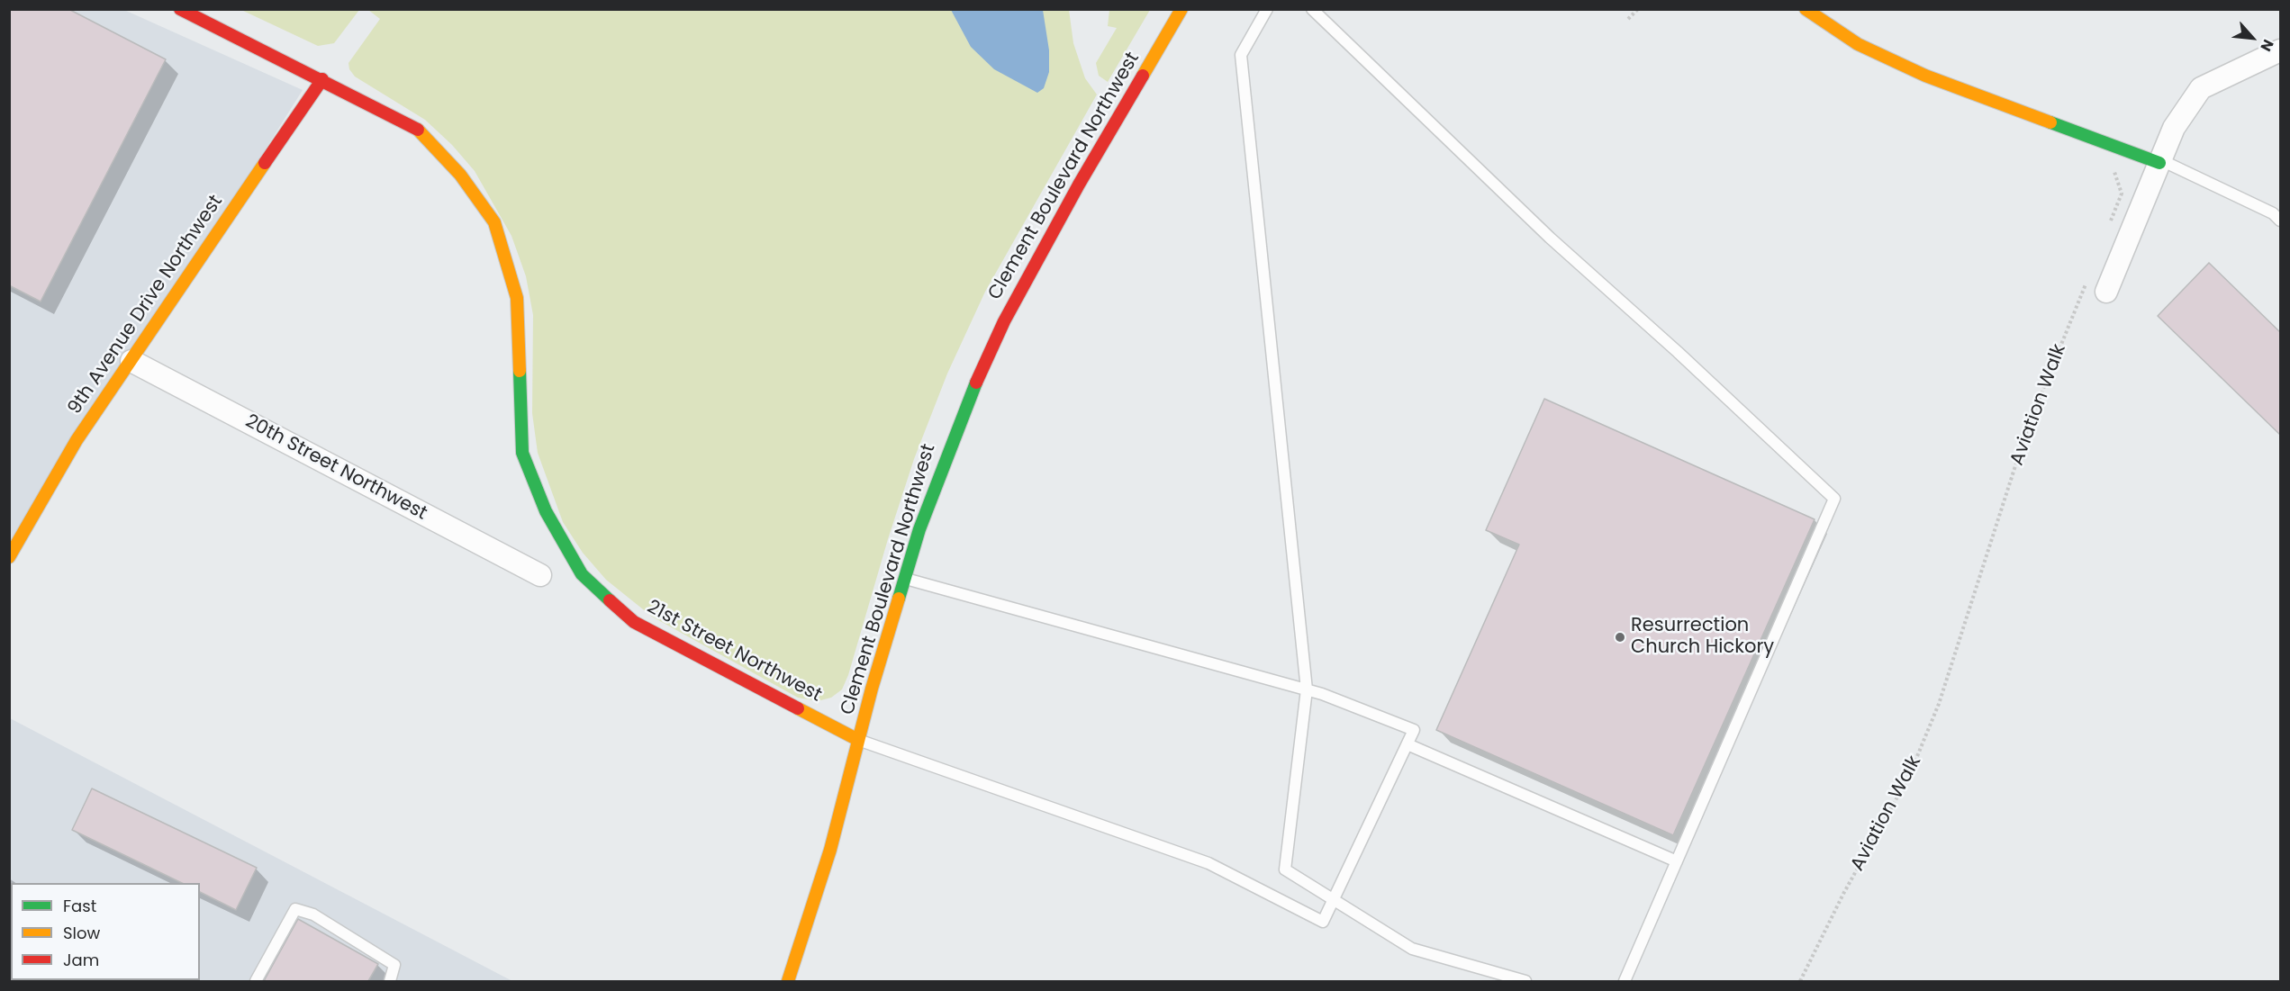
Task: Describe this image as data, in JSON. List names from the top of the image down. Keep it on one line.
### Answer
{"streets":{"street":["Clement Boulevard Northwest","9th Avenue Drive Northwest","20th Street Northwest","21st Street Northwest"],"path":["Aviation Walk"]},"crossings":[["Clement Boulevard Northwest","21st Street Northwest"],["9th Avenue Drive Northwest","20th Street Northwest"],["9th Avenue Drive Northwest","21st Street Northwest"]],"places":["Resurrection Church Hickory"],"legend":["Fast","Slow","Jam"],"north":"bottom right"}
